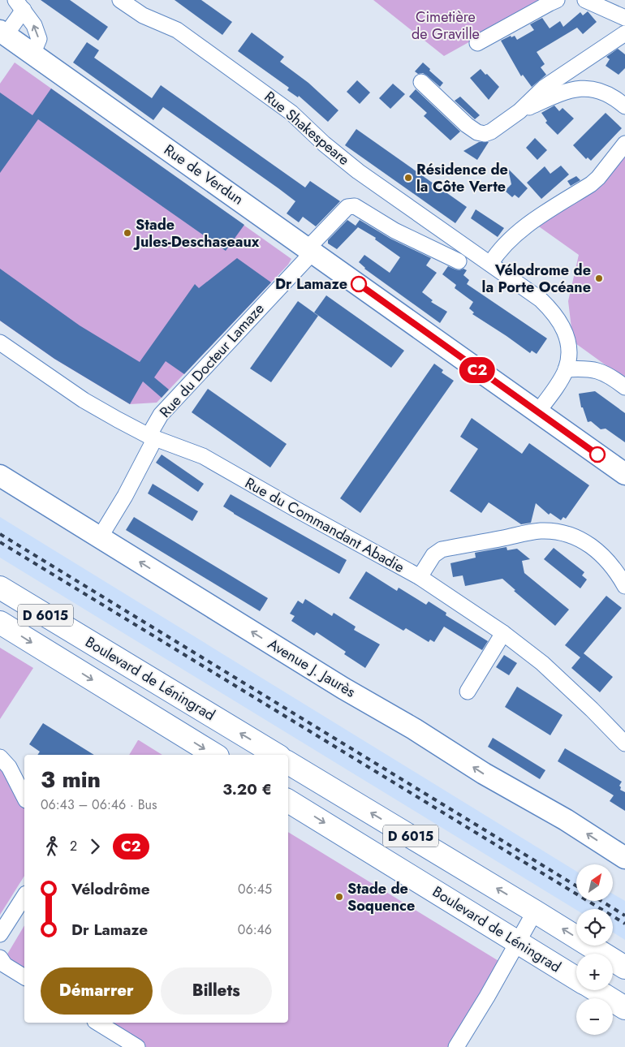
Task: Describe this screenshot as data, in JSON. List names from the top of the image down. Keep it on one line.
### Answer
{"streets":{"main road":["Rue de Verdun","D 6015","Avenue J. Jaurès","Boulevard de Léningrad"],"street":["Rue Shakespeare","Rue du Docteur Lamaze","Rue du Commandant Abadie"]},"crossings":[["Rue de Verdun","Rue du Docteur Lamaze"],["Rue du Docteur Lamaze","Rue du Commandant Abadie"],["Rue du Docteur Lamaze","Avenue J. Jaurès"]],"parks":["Cimetière de Graville"],"places":["Résidence de la Côte Verte","Stade Jules-Deschaseaux","Vélodrome de la Porte Océane","Dr Lamaze","Stade de Soquence"],"lines":["bus line C2"],"north":"top right","page":{"on_map":"C2","heading":["3 min","06:43 – 06:46 · Bus","3.20 €"],"legs":["2","C2"],"map_buttons":["+","−"],"list":[{"name":"Vélodrôme","value":"06:45"},{"name":"Dr Lamaze","value":"06:46"}],"buttons":["Démarrer","Billets"]}}
